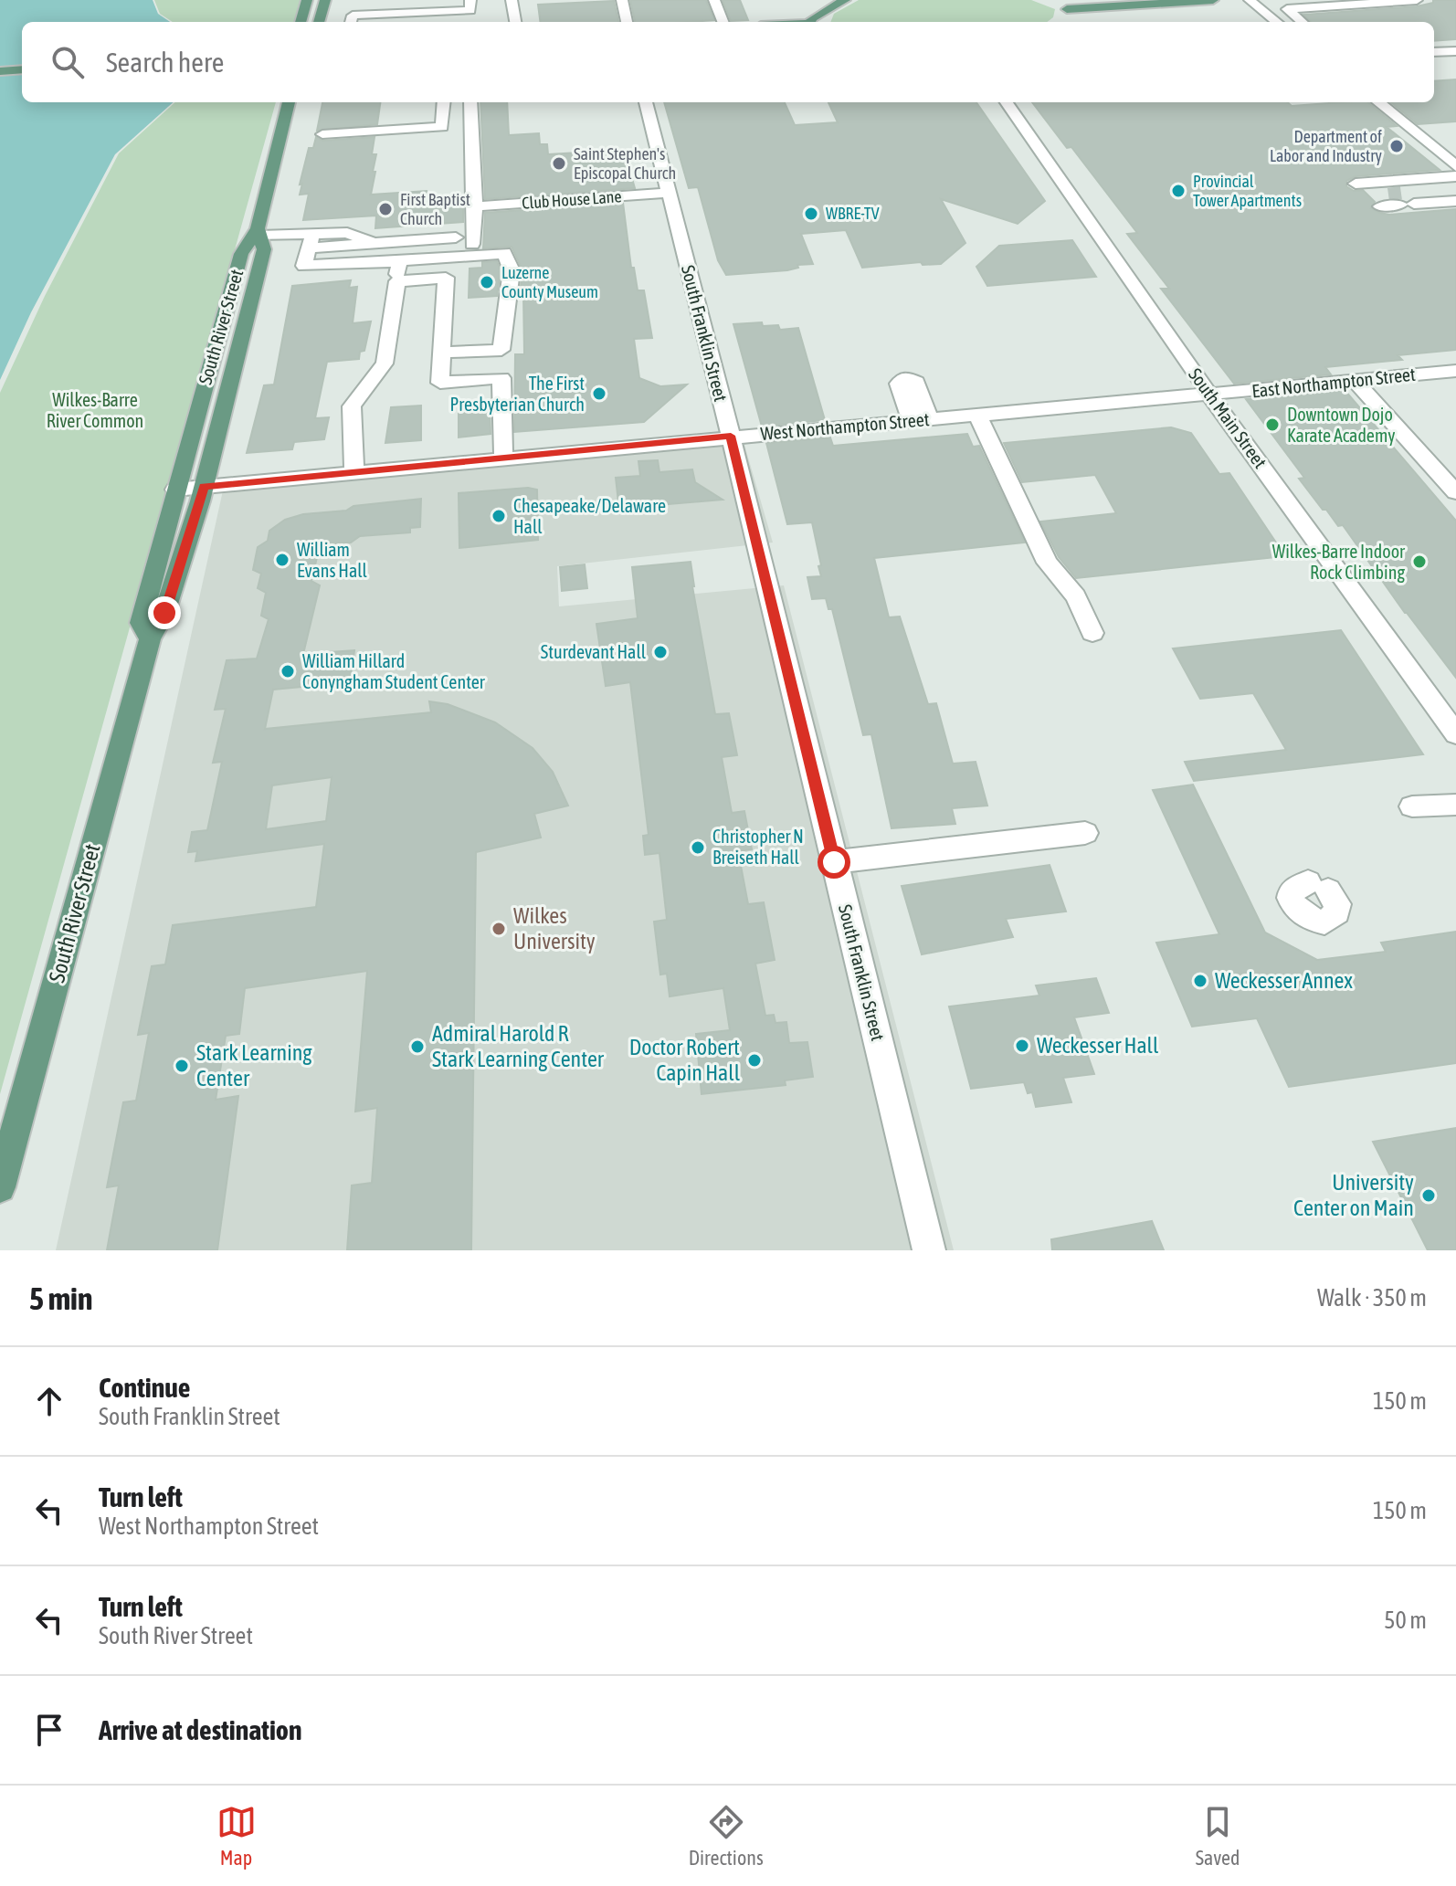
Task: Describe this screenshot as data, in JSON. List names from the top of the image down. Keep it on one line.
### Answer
{"streets":{"main road":["South River Street"],"street":["Club House Lane","South Franklin Street","East Northampton Street","South Main Street","West Northampton Street"]},"crossings":[["Club House Lane","South Franklin Street"],["South River Street","West Northampton Street"],["South Franklin Street","West Northampton Street"],["East Northampton Street","South Main Street"],["East Northampton Street","West Northampton Street"],["South Main Street","West Northampton Street"]],"parks":["Wilkes-Barre River Common"],"places":["Department of Labor and Industry","Saint Stephen's Episcopal Church","Provincial Tower Apartments","First Baptist Church","WBRE-TV","Luzerne County Museum","The First Presbyterian Church","Downtown Dojo Karate Academy","Chesapeake/Delaware Hall","William Evans Hall","Wilkes-Barre Indoor Rock Climbing","Sturdevant Hall","William Hillard Conyngham Student Center","Christopher N Breiseth Hall","Wilkes University","Weckesser Annex","Weckesser Hall","Admiral Harold R Stark Learning Center","Doctor Robert Capin Hall","Stark Learning Center","University Center on Main"],"page":{"search":"Search here","heading":["5 min","Walk · 350 m"],"list":[["Continue","South Franklin Street","150 m"],["Turn left","West Northampton Street","150 m"],["Turn left","South River Street","50 m"],"Arrive at destination"],"nav":["Map","Directions","Saved"]}}
